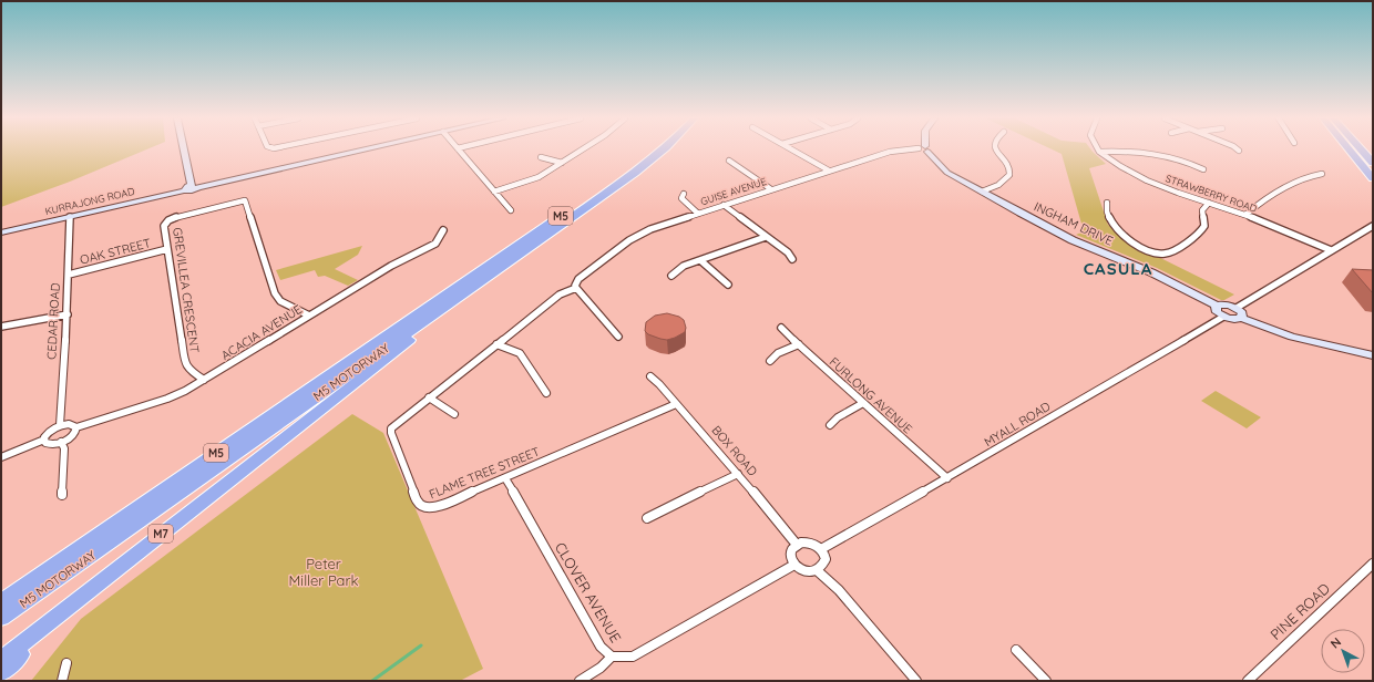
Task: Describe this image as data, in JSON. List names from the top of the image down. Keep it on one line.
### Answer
{"streets":{"highway":["M5","M5 MOTORWAY","M7"],"street":["GUISE AVENUE","STRAWBERRY ROAD","KURRAJONG ROAD","INGHAM DRIVE","OAK STREET","GREVILLEA CRESCENT","CEDAR ROAD","ACACIA AVENUE","FURLONG AVENUE","MYALL ROAD","BOX ROAD","FLAME TREE STREET","CLOVER AVENUE","PINE ROAD"]},"crossings":[["GUISE AVENUE","FLAME TREE STREET"],["KURRAJONG ROAD","CEDAR ROAD"],["OAK STREET","GREVILLEA CRESCENT"],["OAK STREET","CEDAR ROAD"],["GREVILLEA CRESCENT","ACACIA AVENUE"],["FURLONG AVENUE","MYALL ROAD"],["MYALL ROAD","BOX ROAD"],["MYALL ROAD","CLOVER AVENUE"],["BOX ROAD","FLAME TREE STREET"],["BOX ROAD","CLOVER AVENUE"],["FLAME TREE STREET","CLOVER AVENUE"]],"districts":["CASULA"],"parks":["Peter Miller Park"],"north":"top left"}
